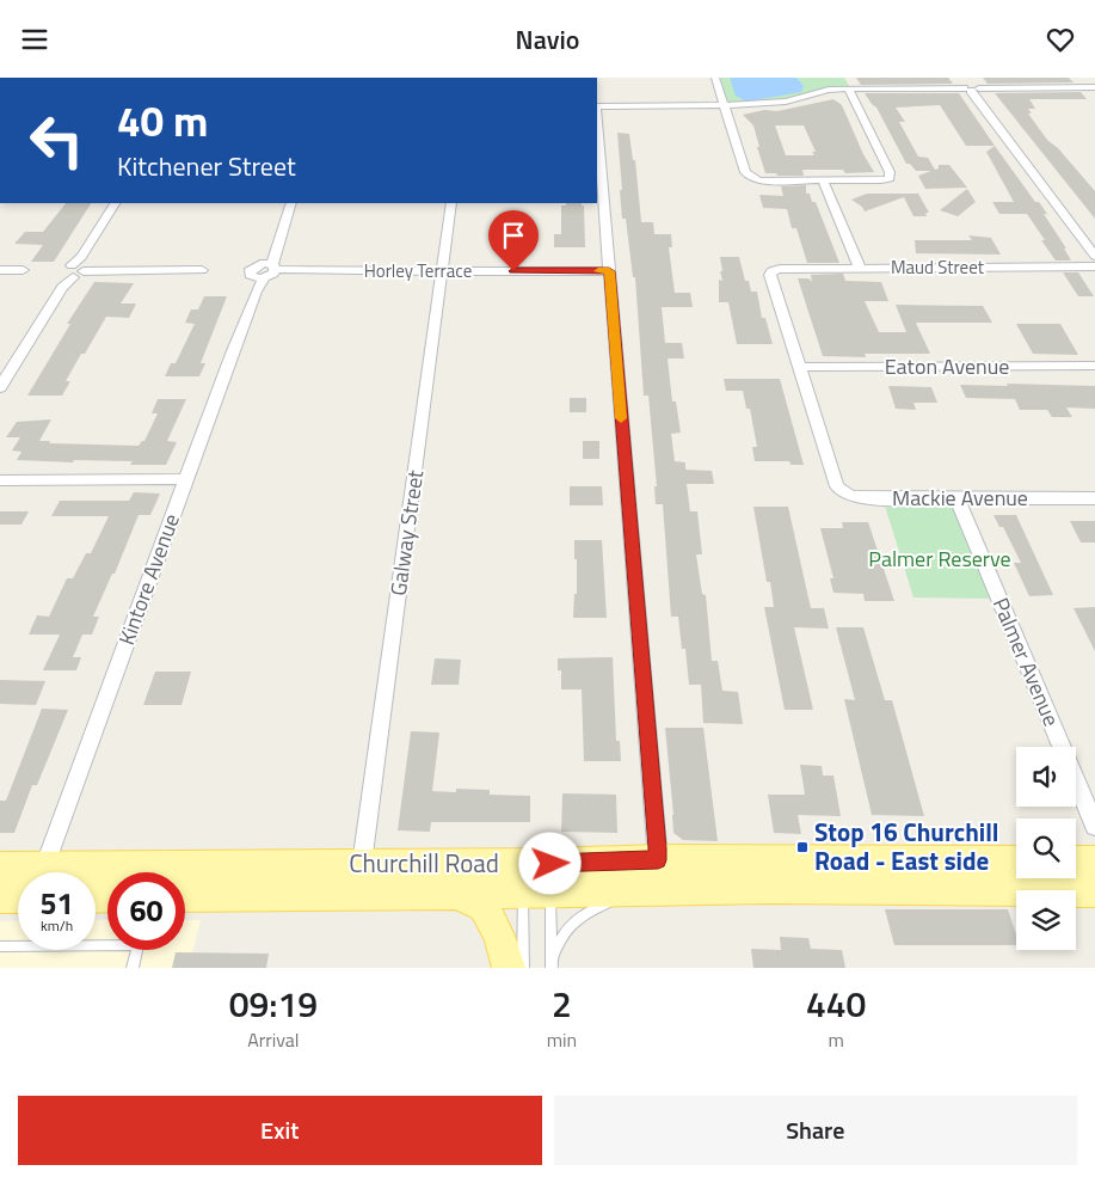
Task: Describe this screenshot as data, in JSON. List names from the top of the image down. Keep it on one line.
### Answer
{"streets":{"main road":["Churchill Road"],"street":["Maud Street","Horley Terrace","Eaton Avenue","Mackie Avenue","Galway Street","Kintore Avenue","Palmer Avenue"]},"crossings":[["Maud Street","Eaton Avenue"],["Maud Street","Mackie Avenue"],["Horley Terrace","Galway Street"],["Horley Terrace","Kintore Avenue"],["Eaton Avenue","Mackie Avenue"],["Mackie Avenue","Palmer Avenue"],["Galway Street","Churchill Road"],["Kintore Avenue","Churchill Road"]],"parks":["Palmer Reserve"],"places":{"transit":["Stop 16 Churchill Road - East side"]},"page":{"header":"Navio","turn":["40 m","Kitchener Street"],"speed":"51 km/h","limit":"60","eta":["09:19","Arrival","2","min","440","m"],"buttons":["Exit","Share"]}}
